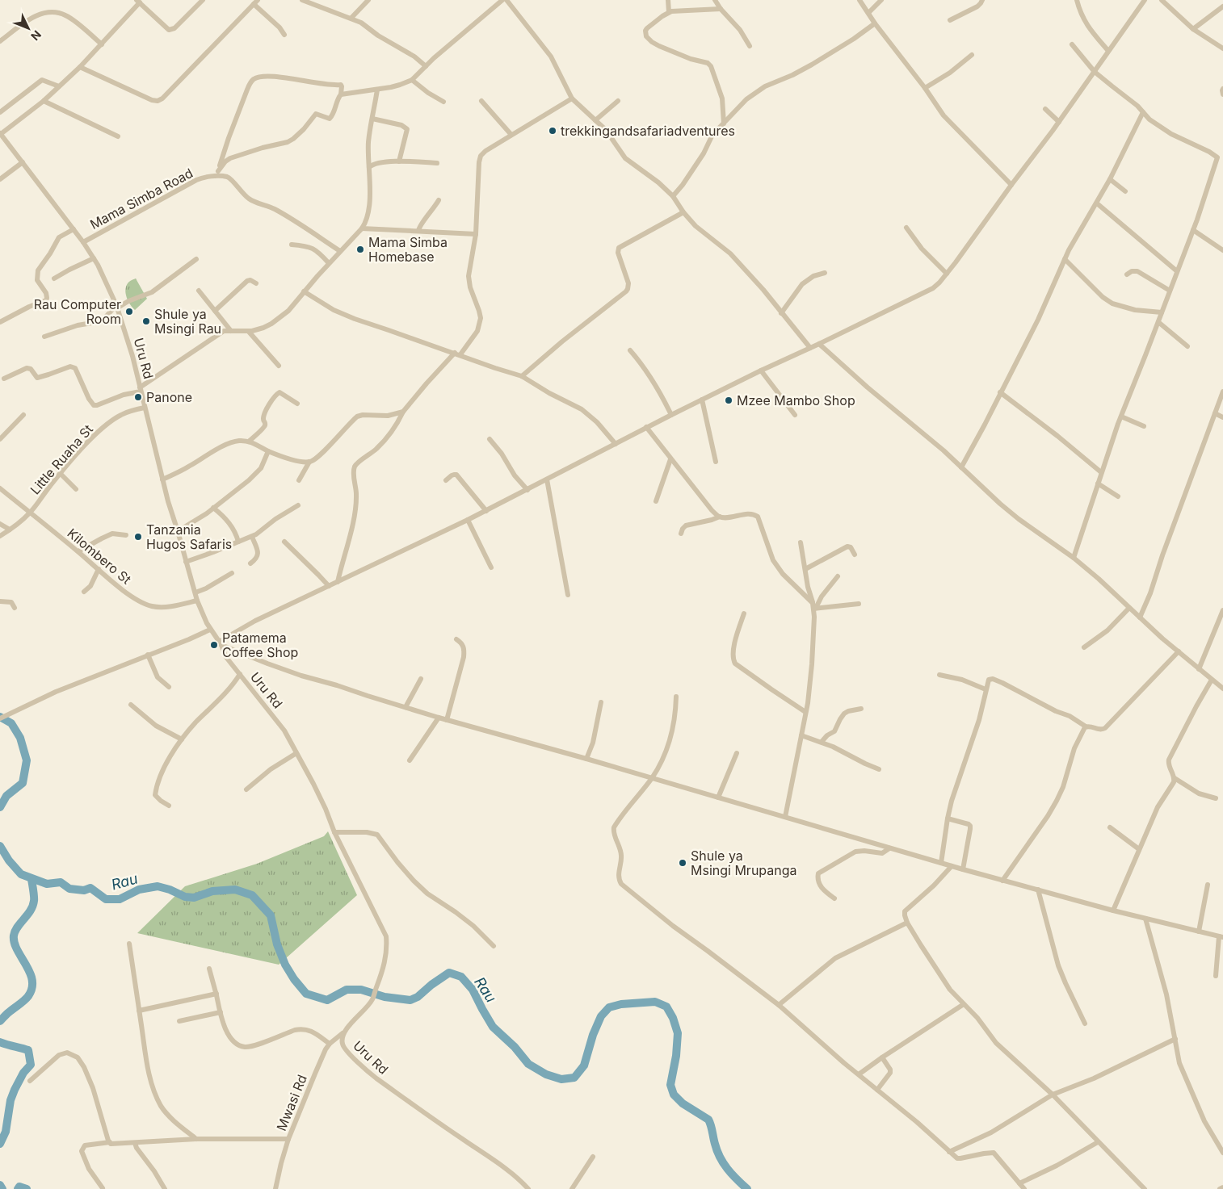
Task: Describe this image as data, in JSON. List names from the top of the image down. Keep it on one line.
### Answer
{"streets":{"street":["Mama Simba Road","Uru Rd","Little Ruaha St","Kilombero St","Mwasi Rd"]},"crossings":[["Mama Simba Road","Uru Rd"],["Uru Rd","Little Ruaha St"],["Uru Rd","Kilombero St"],["Uru Rd","Mwasi Rd"],["Little Ruaha St","Kilombero St"]],"water":["Rau"],"places":["trekkingandsafariadventures","Mama Simba Homebase","Rau Computer Room","Shule ya Msingi Rau","Panone","Mzee Mambo Shop","Tanzania Hugos Safaris","Patamema Coffee Shop","Shule ya Msingi Mrupanga"],"north":"bottom right"}
